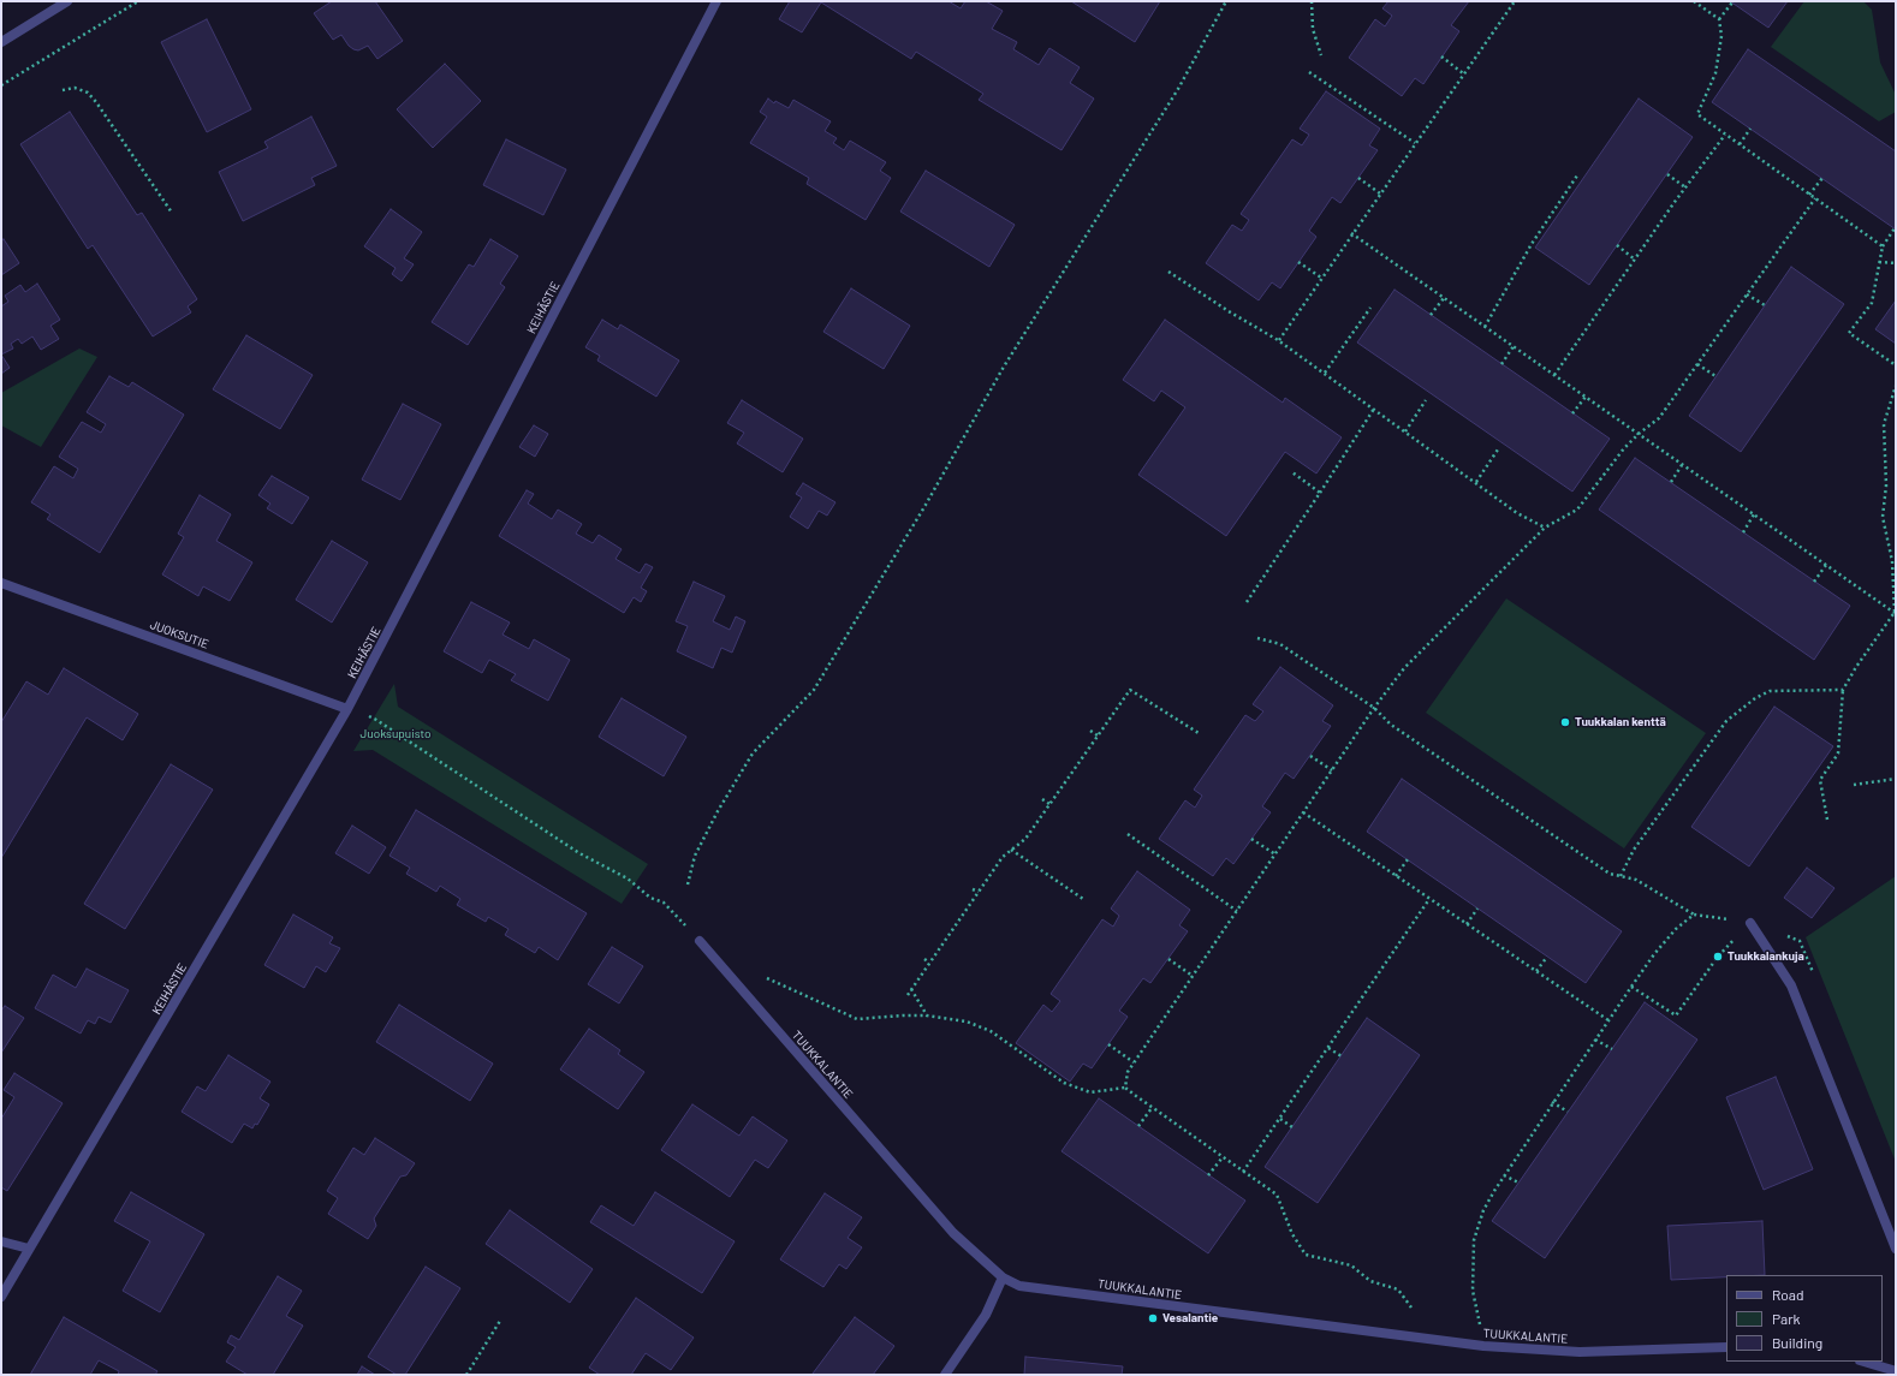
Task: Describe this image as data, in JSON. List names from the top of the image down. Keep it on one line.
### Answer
{"streets":{"street":["KEIHÄSTIE","JUOKSUTIE","TUUKKALANTIE"]},"crossings":[["KEIHÄSTIE","JUOKSUTIE"]],"parks":["Juoksupuisto"],"places":["Tuukkalan kenttä","Tuukkalankuja","Vesalantie"],"legend":["Road","Park","Building"]}
